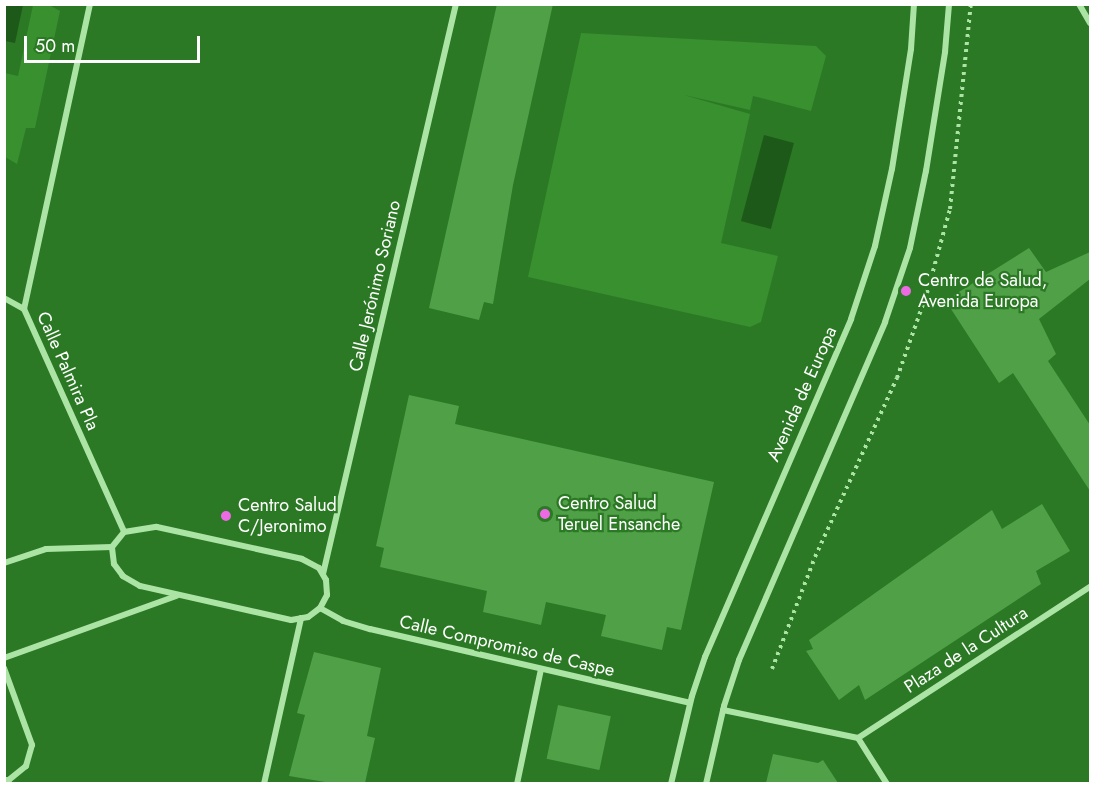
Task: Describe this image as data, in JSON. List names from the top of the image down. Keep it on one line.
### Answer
{"streets":{"street":["Calle Jerónimo Soriano","Calle Palmira Pla","Avenida de Europa","Calle Compromiso de Caspe","Plaza de la Cultura"]},"crossings":[["Calle Jerónimo Soriano","Calle Compromiso de Caspe"],["Avenida de Europa","Calle Compromiso de Caspe"]],"places":["Centro de Salud, Avenida Europa","Centro Salud Teruel Ensanche","Centro Salud C/Jeronimo"],"scale_bar":"50 m"}
